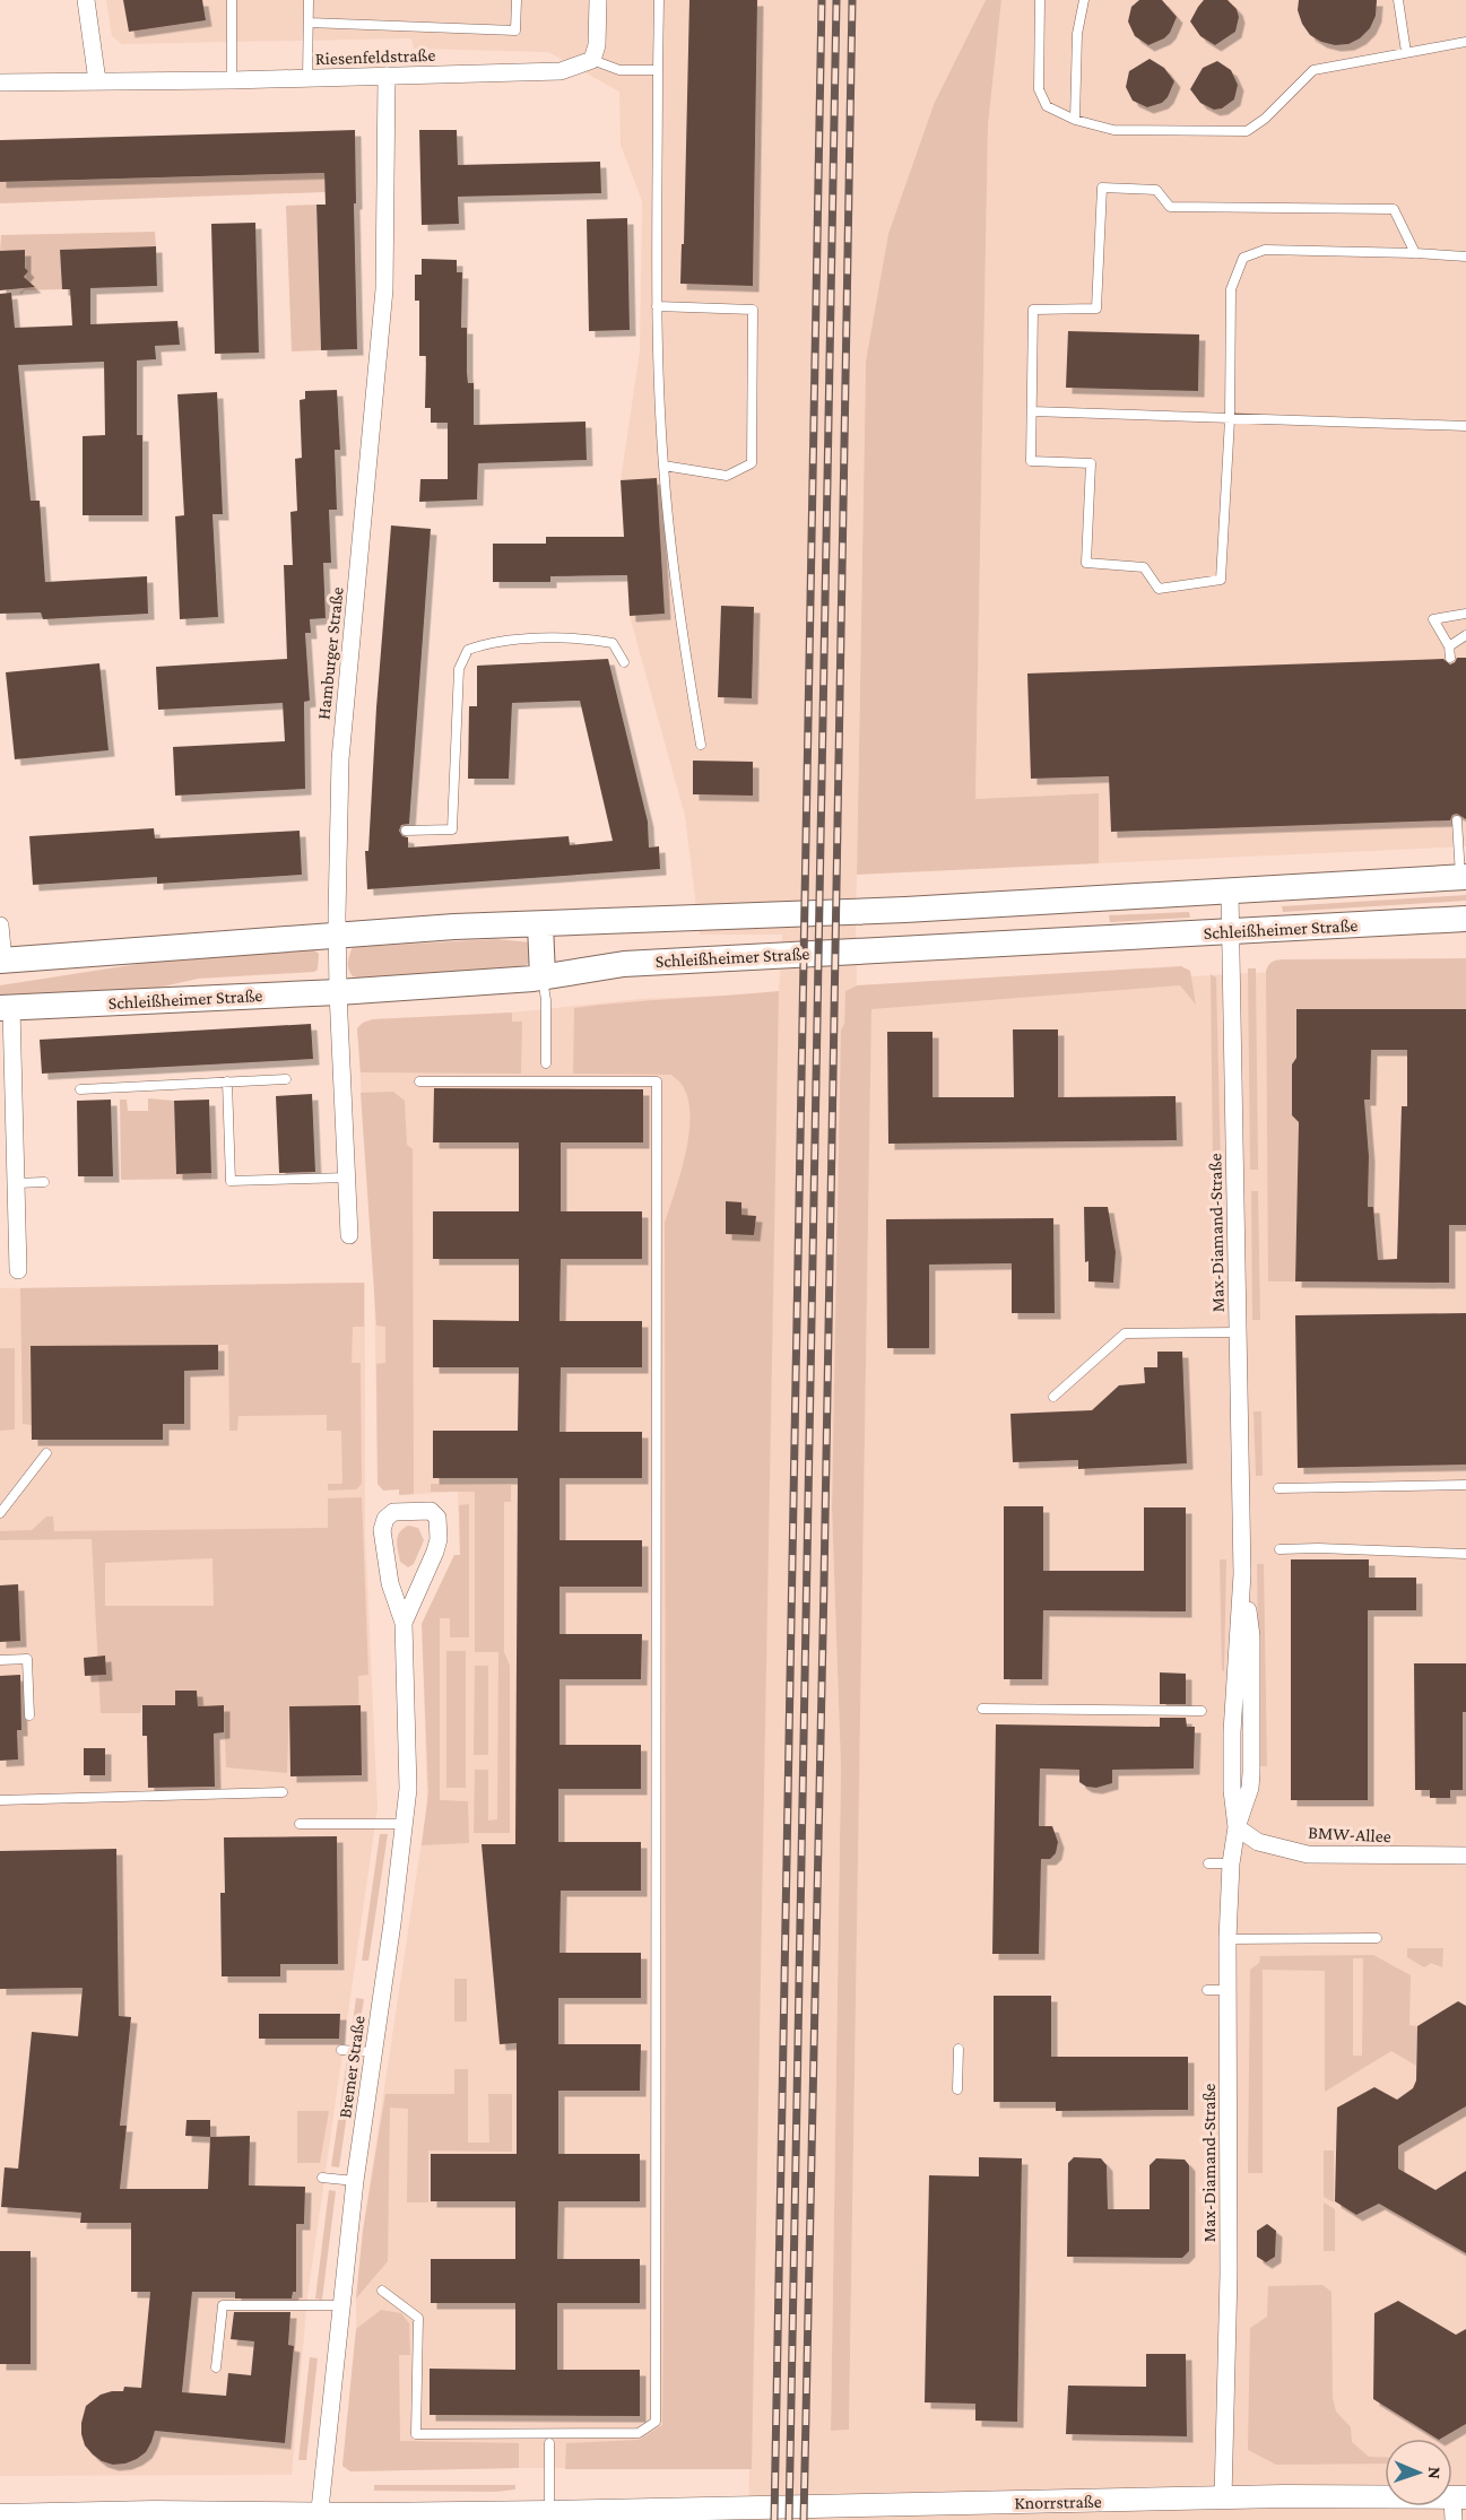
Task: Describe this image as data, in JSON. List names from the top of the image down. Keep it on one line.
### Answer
{"streets":{"main road":["Schleißheimer Straße"],"street":["Riesenfeldstraße","Hamburger Straße","Max-Diamand-Straße","BMW-Allee","Bremer Straße","Knorrstraße"]},"crossings":[["Riesenfeldstraße","Hamburger Straße"],["Hamburger Straße","Schleißheimer Straße"],["Schleißheimer Straße","Max-Diamand-Straße"],["Max-Diamand-Straße","BMW-Allee"],["Max-Diamand-Straße","Knorrstraße"],["Bremer Straße","Knorrstraße"]],"north":"right"}
